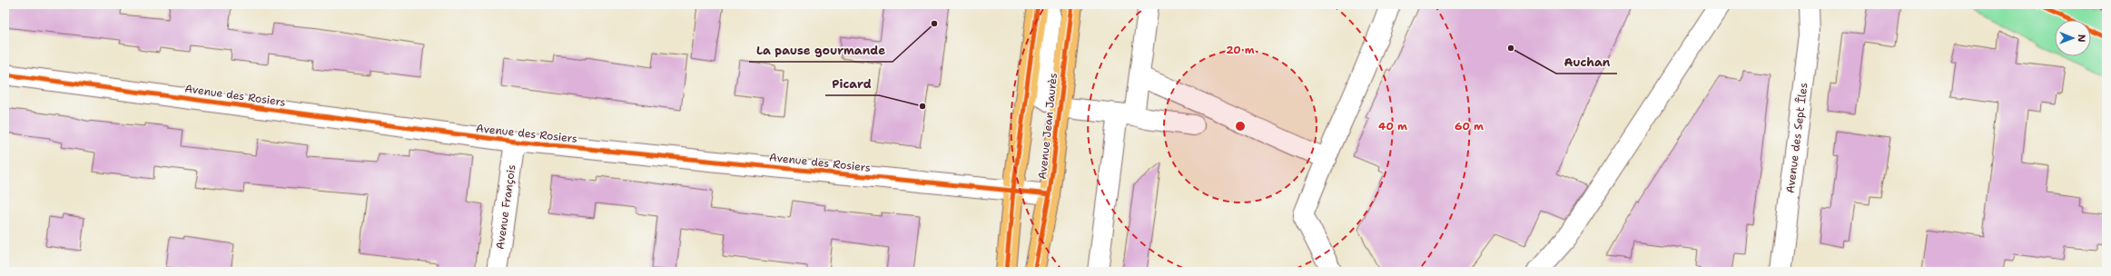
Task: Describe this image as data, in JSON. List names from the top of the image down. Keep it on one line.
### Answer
{"streets":{"main road":["Avenue Jean Jaurès"],"street":["Avenue des Rosiers","Avenue des Sept Îles","Avenue François"]},"crossings":[["Avenue des Rosiers","Avenue Jean Jaurès"],["Avenue des Rosiers","Avenue François"]],"places":["La pause gourmande","Auchan","Picard"],"north":"right","rings":["20 m","40 m","60 m"]}
